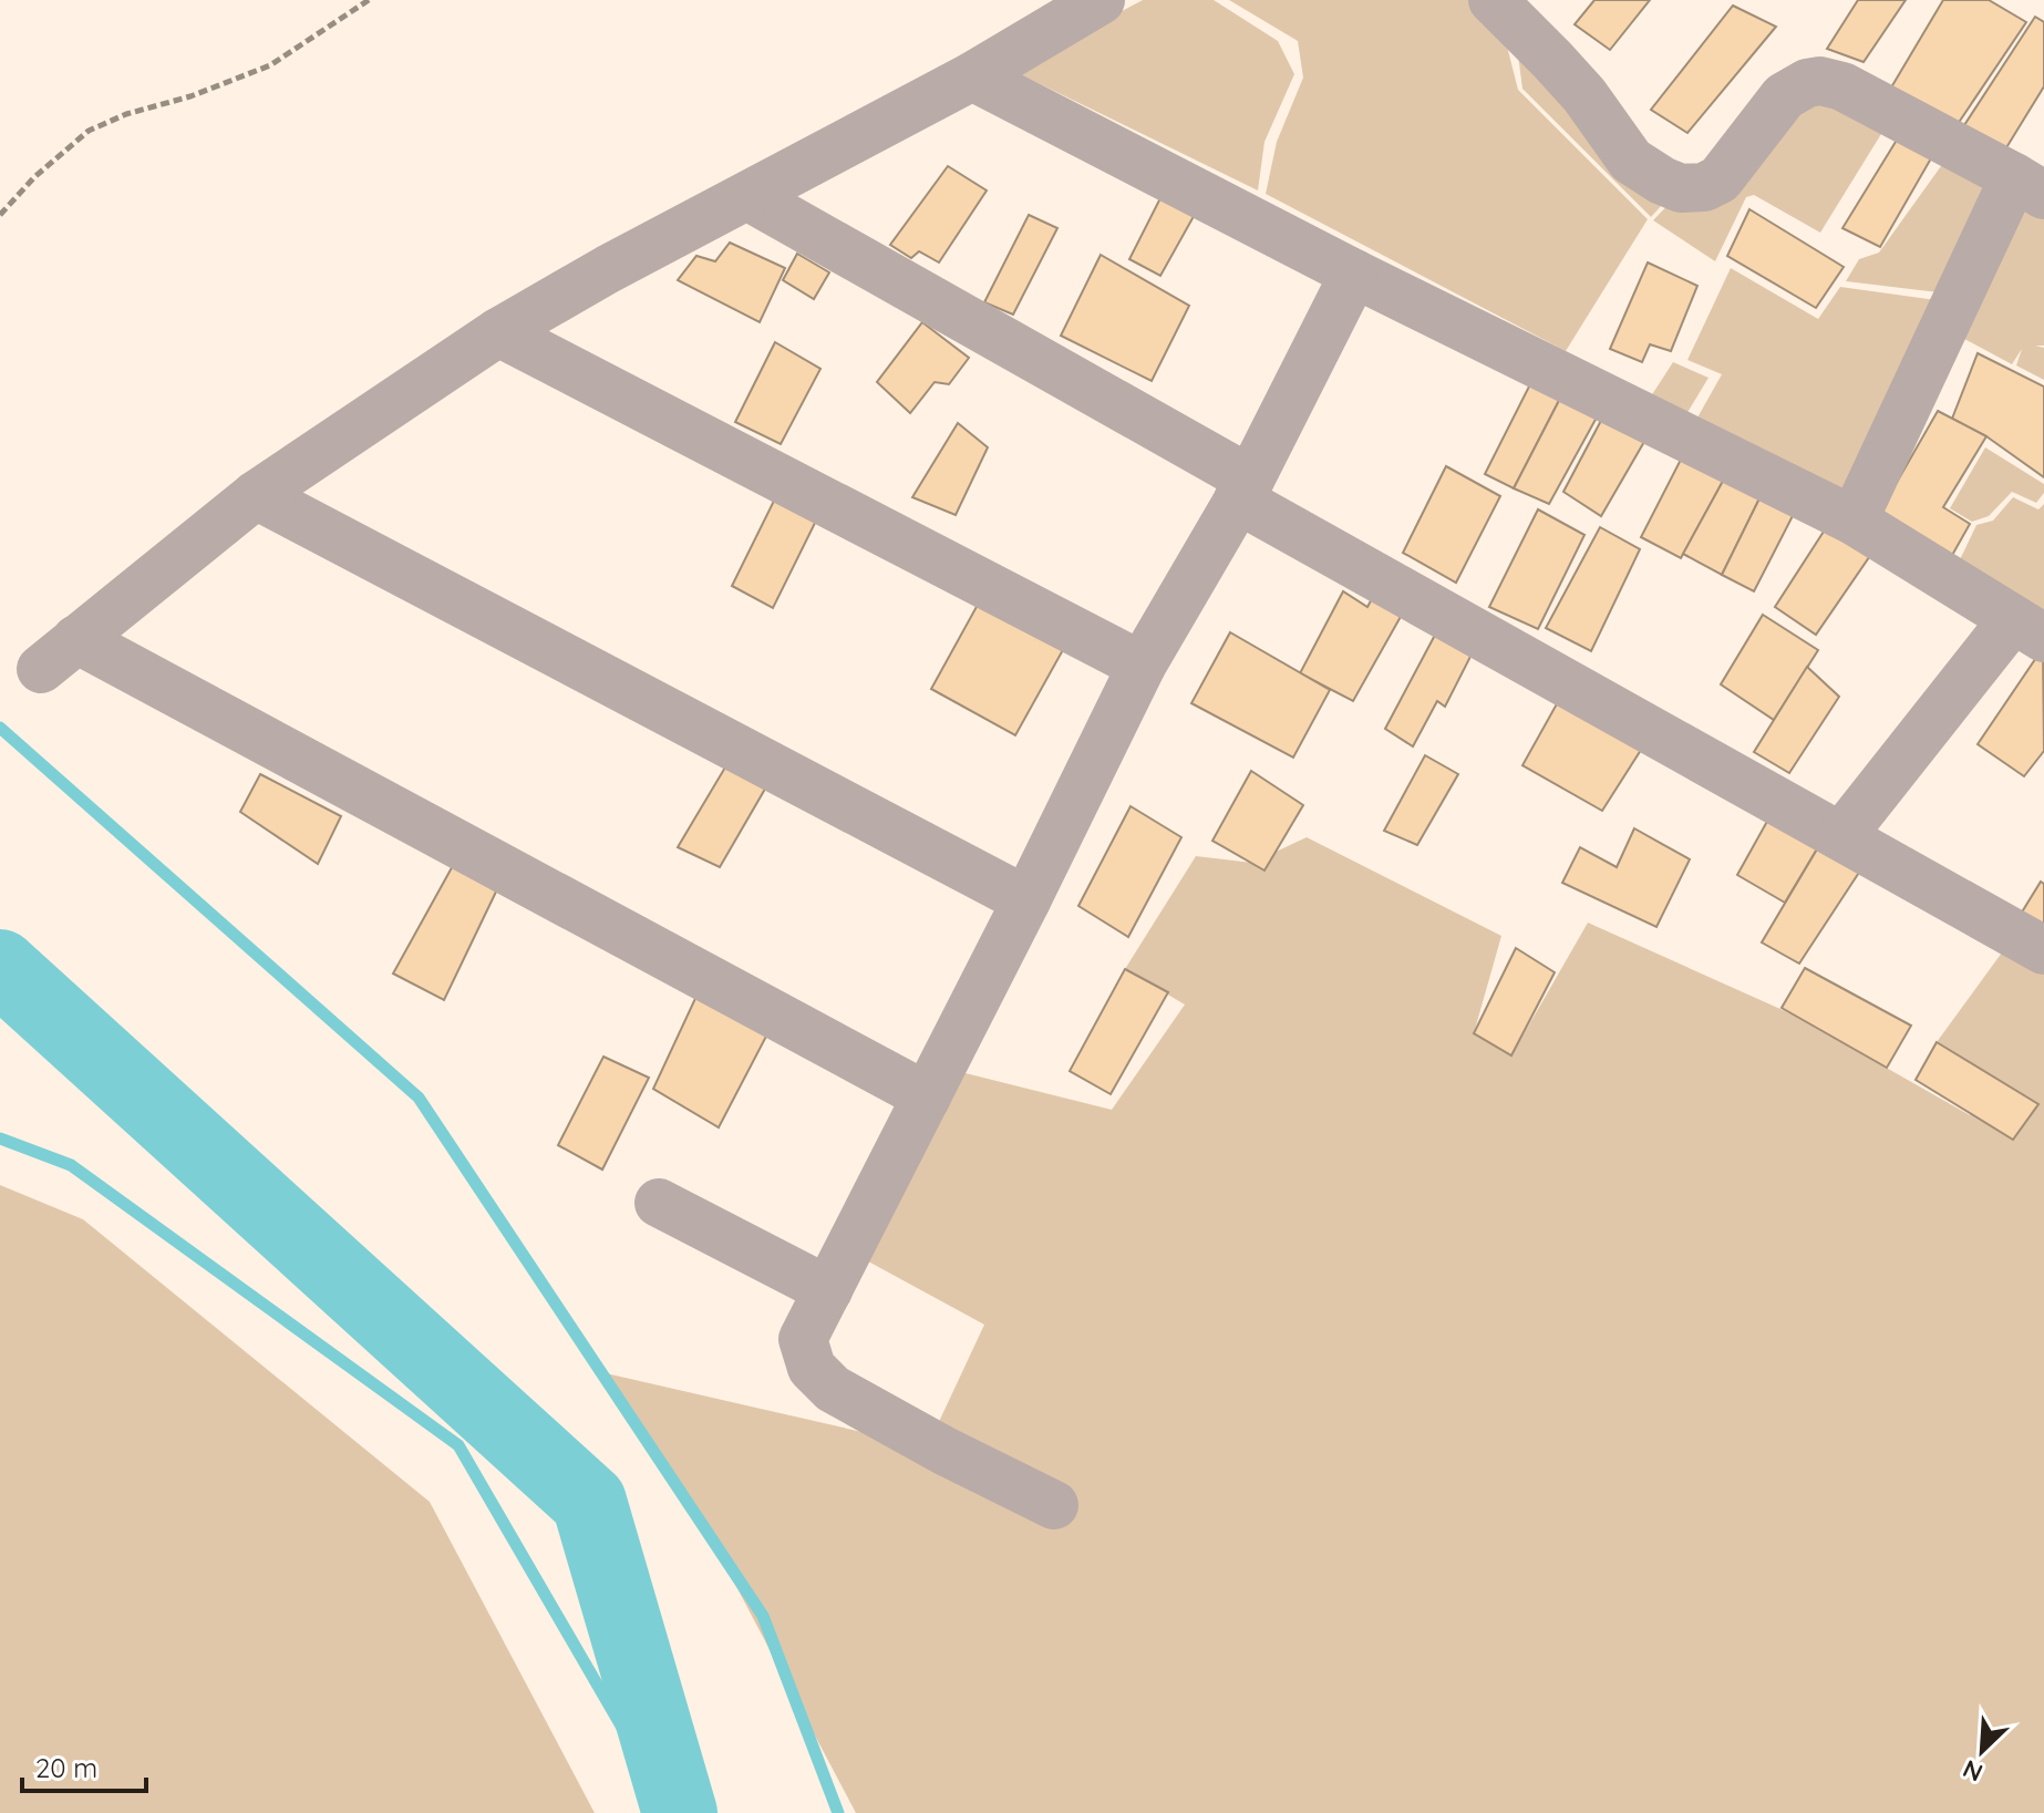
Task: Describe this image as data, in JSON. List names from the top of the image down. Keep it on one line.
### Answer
{"scale_bar":"20 m","north":"bottom left"}
